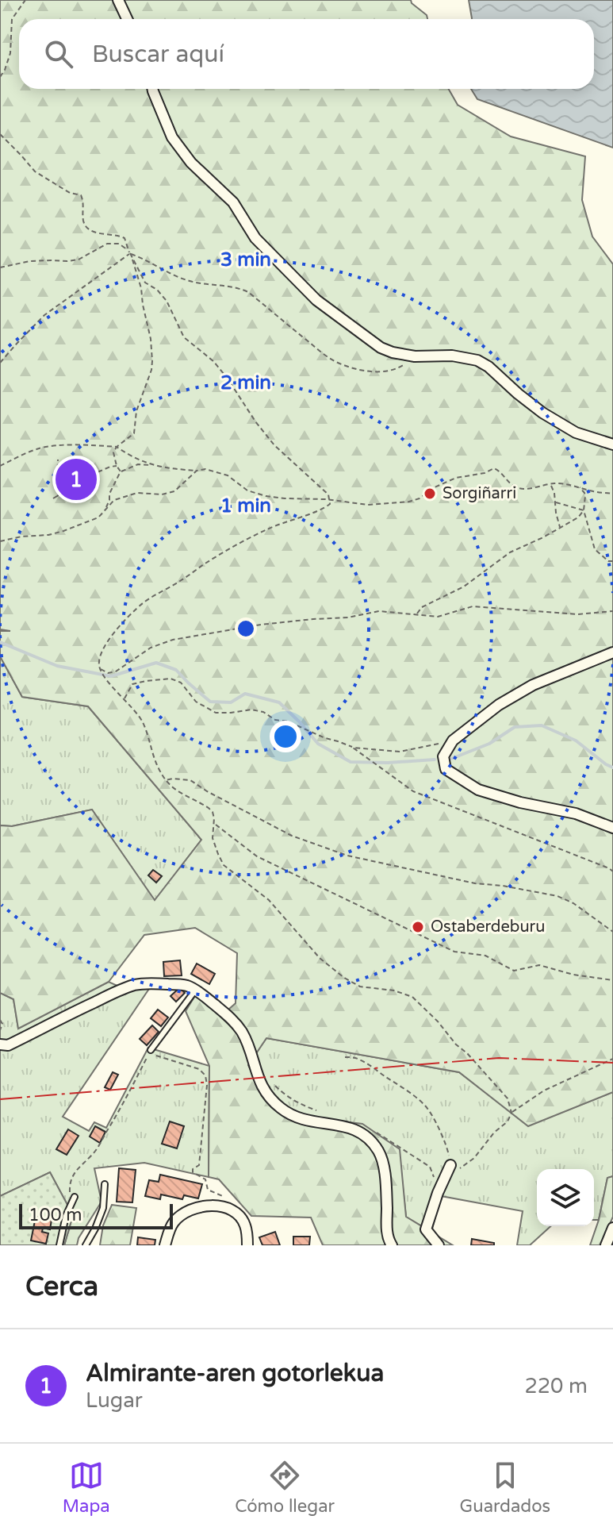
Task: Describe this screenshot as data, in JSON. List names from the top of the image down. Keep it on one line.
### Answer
{"places":["Sorgiñarri","Ostaberdeburu"],"scale_bar":"100 m","page":{"search":"Buscar aquí","pins":"1","scale":"100 m","heading":"Cerca","list":[{"mark":"1","name":"Almirante-aren gotorlekua","note":"Lugar","value":"220 m"}],"nav":["Mapa","Cómo llegar","Guardados"]},"rings":["3 min","2 min","1 min"]}
